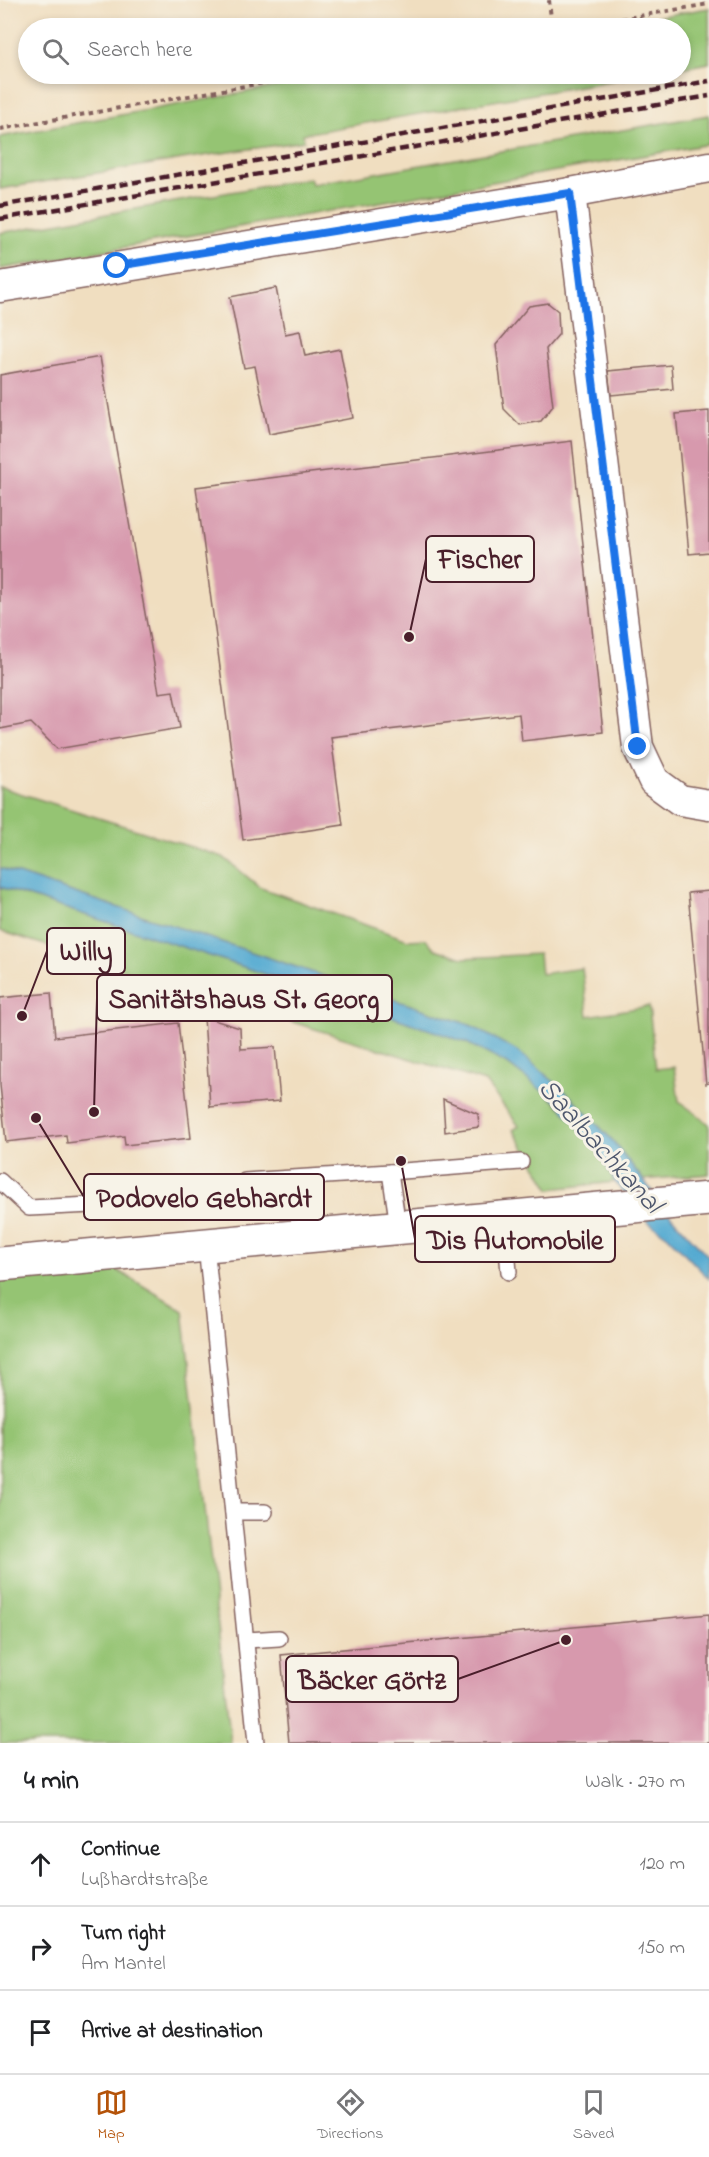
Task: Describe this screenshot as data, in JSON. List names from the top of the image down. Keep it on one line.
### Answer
{"water":["Saalbachkanal"],"places":["Fischer","Willy","Sanitätshaus St. Georg","Podovelo Gebhardt","Dis Automobile","Bäcker Görtz"],"page":{"search":"Search here","heading":["4 min","Walk · 270 m"],"list":[["Continue","Lußhardtstraße","120 m"],["Turn right","Am Mantel","150 m"],"Arrive at destination"],"nav":["Map","Directions","Saved"]}}
